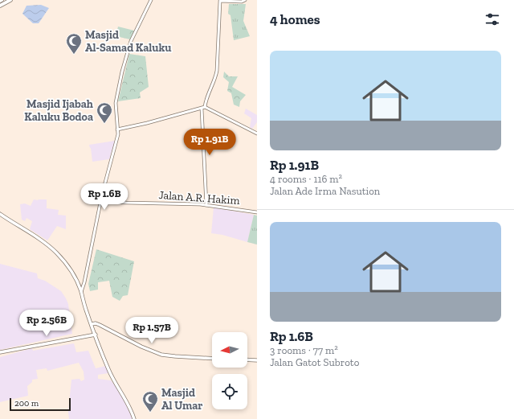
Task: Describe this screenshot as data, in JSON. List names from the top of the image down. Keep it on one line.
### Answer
{"streets":{"street":["Jalan A.R. Hakim"]},"places":{"mosque":["Masjid Al-Samad Kaluku","Masjid Ijabah Kaluku Bodoa","Masjid Al Umar"]},"scale_bar":"200 m","north":"left","page":{"heading":"4 homes","list":[{"name":"Rp 1.91B","note":"4 rooms · 116 m² · Jalan Ade Irma Nasution"},{"name":"Rp 1.6B","note":"3 rooms · 77 m² · Jalan Gatot Subroto"}],"price":["Rp 1.91B","Rp 1.6B","Rp 2.56B","Rp 1.57B"],"scale":"200 m"}}
